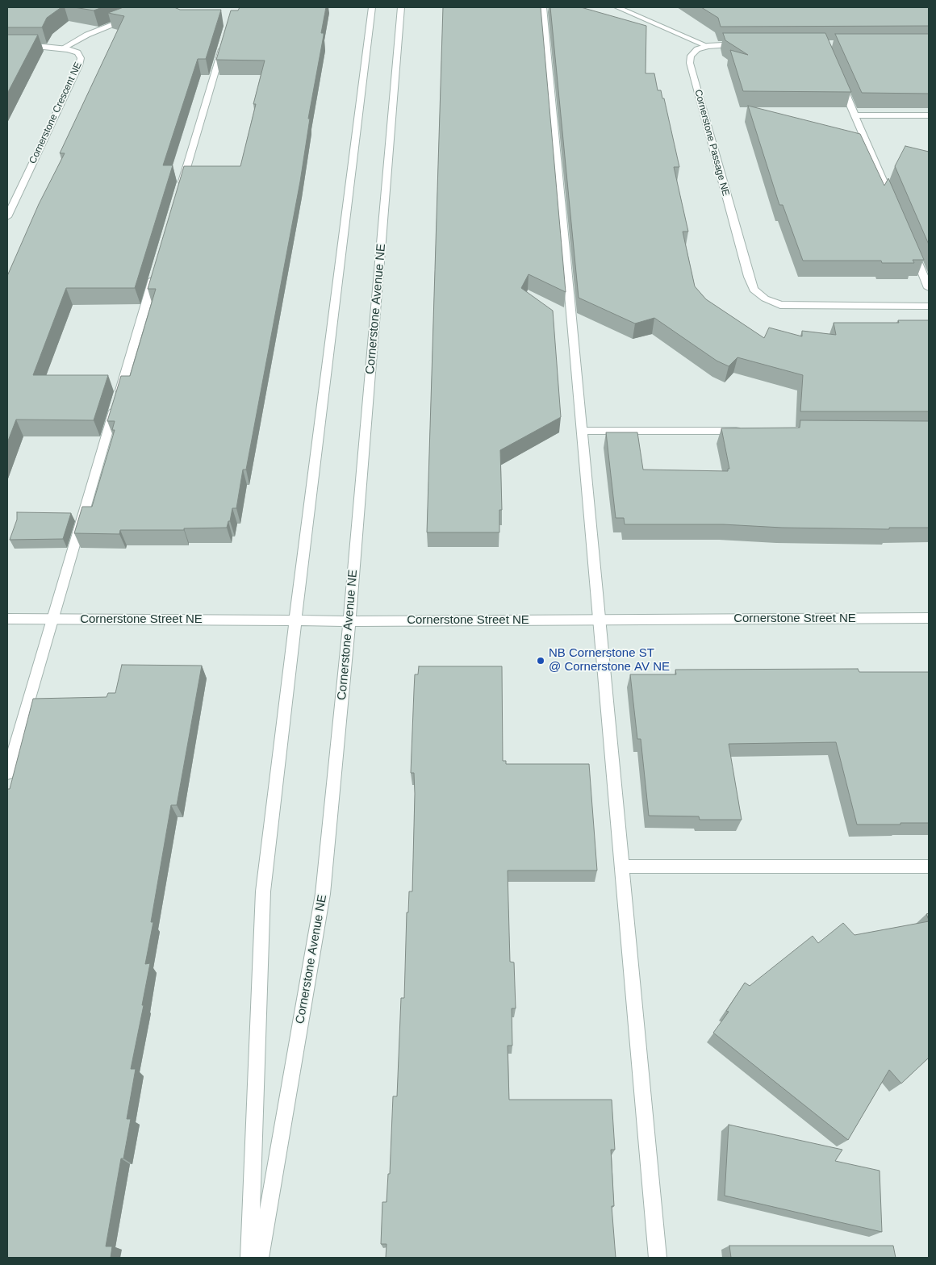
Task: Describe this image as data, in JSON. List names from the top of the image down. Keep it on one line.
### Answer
{"streets":{"street":["Cornerstone Crescent NE","Cornerstone Passage NE","Cornerstone Avenue NE","Cornerstone Street NE"]},"crossings":[["Cornerstone Avenue NE","Cornerstone Street NE"]],"places":["NB Cornerstone ST @ Cornerstone AV NE"]}
